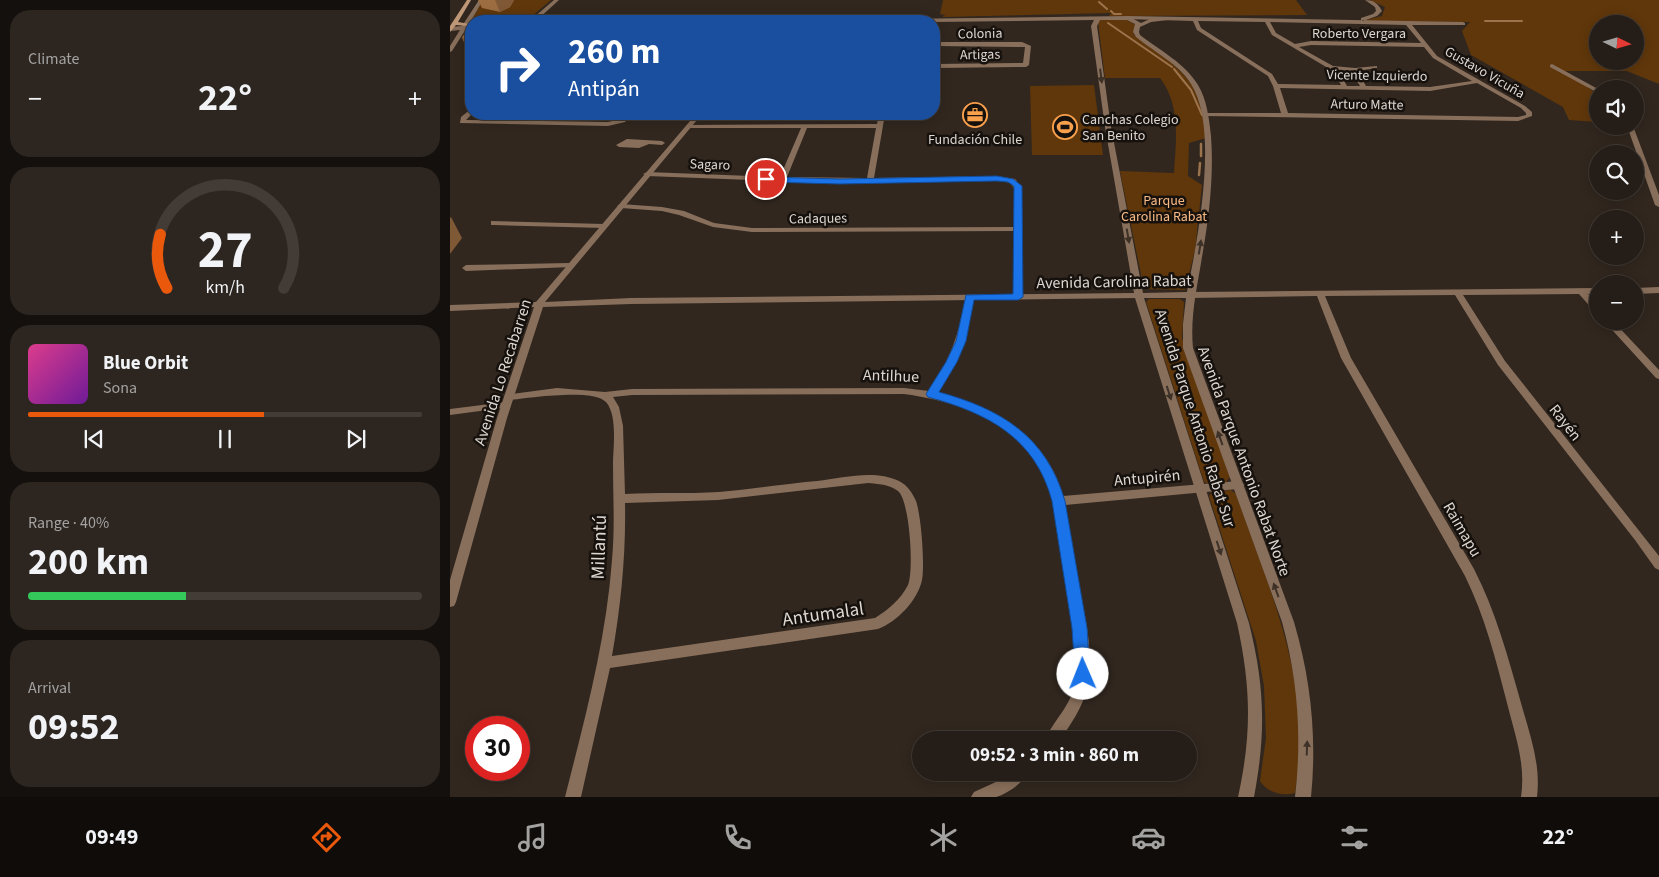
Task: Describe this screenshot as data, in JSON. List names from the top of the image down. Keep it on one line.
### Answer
{"streets":{"street":["Colonia","Roberto Vergara","Artigas","Gustavo Vicuña","Vicente Izquierdo","Arturo Matte","Sagaro","Cadaques","Avenida Carolina Rabat","Avenida Lo Recabarren","Antilhue","Avenida Parque Antonio Rabat Sur","Rayén","Avenida Parque Antonio Rabat Norte","Antupirén","Raimapu","Millantú","Antumalal"]},"crossings":[["Colonia","Artigas"],["Roberto Vergara","Gustavo Vicuña"],["Gustavo Vicuña","Vicente Izquierdo"],["Gustavo Vicuña","Arturo Matte"],["Arturo Matte","Avenida Parque Antonio Rabat Norte"],["Sagaro","Cadaques"],["Sagaro","Avenida Lo Recabarren"],["Cadaques","Avenida Lo Recabarren"],["Avenida Carolina Rabat","Avenida Lo Recabarren"],["Avenida Carolina Rabat","Avenida Parque Antonio Rabat Sur"],["Avenida Carolina Rabat","Rayén"],["Avenida Carolina Rabat","Avenida Parque Antonio Rabat Norte"],["Avenida Carolina Rabat","Raimapu"],["Antilhue","Antupirén"],["Antilhue","Millantú"],["Avenida Parque Antonio Rabat Sur","Antupirén"],["Avenida Parque Antonio Rabat Norte","Antupirén"],["Millantú","Antumalal"]],"one_way":["Avenida Parque Antonio Rabat Sur","Avenida Parque Antonio Rabat Norte"],"parks":["Parque Carolina Rabat"],"places":{"office":["Fundación Chile"],"sports":["Canchas Colegio San Benito"]},"north":"right","page":{"tile":["Climate",["Range · 40%","200 km"],["Arrival","09:52"]],"map_buttons":["+","−"],"turn":["260 m","Antipán"],"heat":["−","22°","+"],"song":["Blue Orbit","Sona"],"limit":"30","trip":"09:52 · 3 min · 860 m","tabs":["09:49","22°"],"gauge":["27","km/h"]}}
